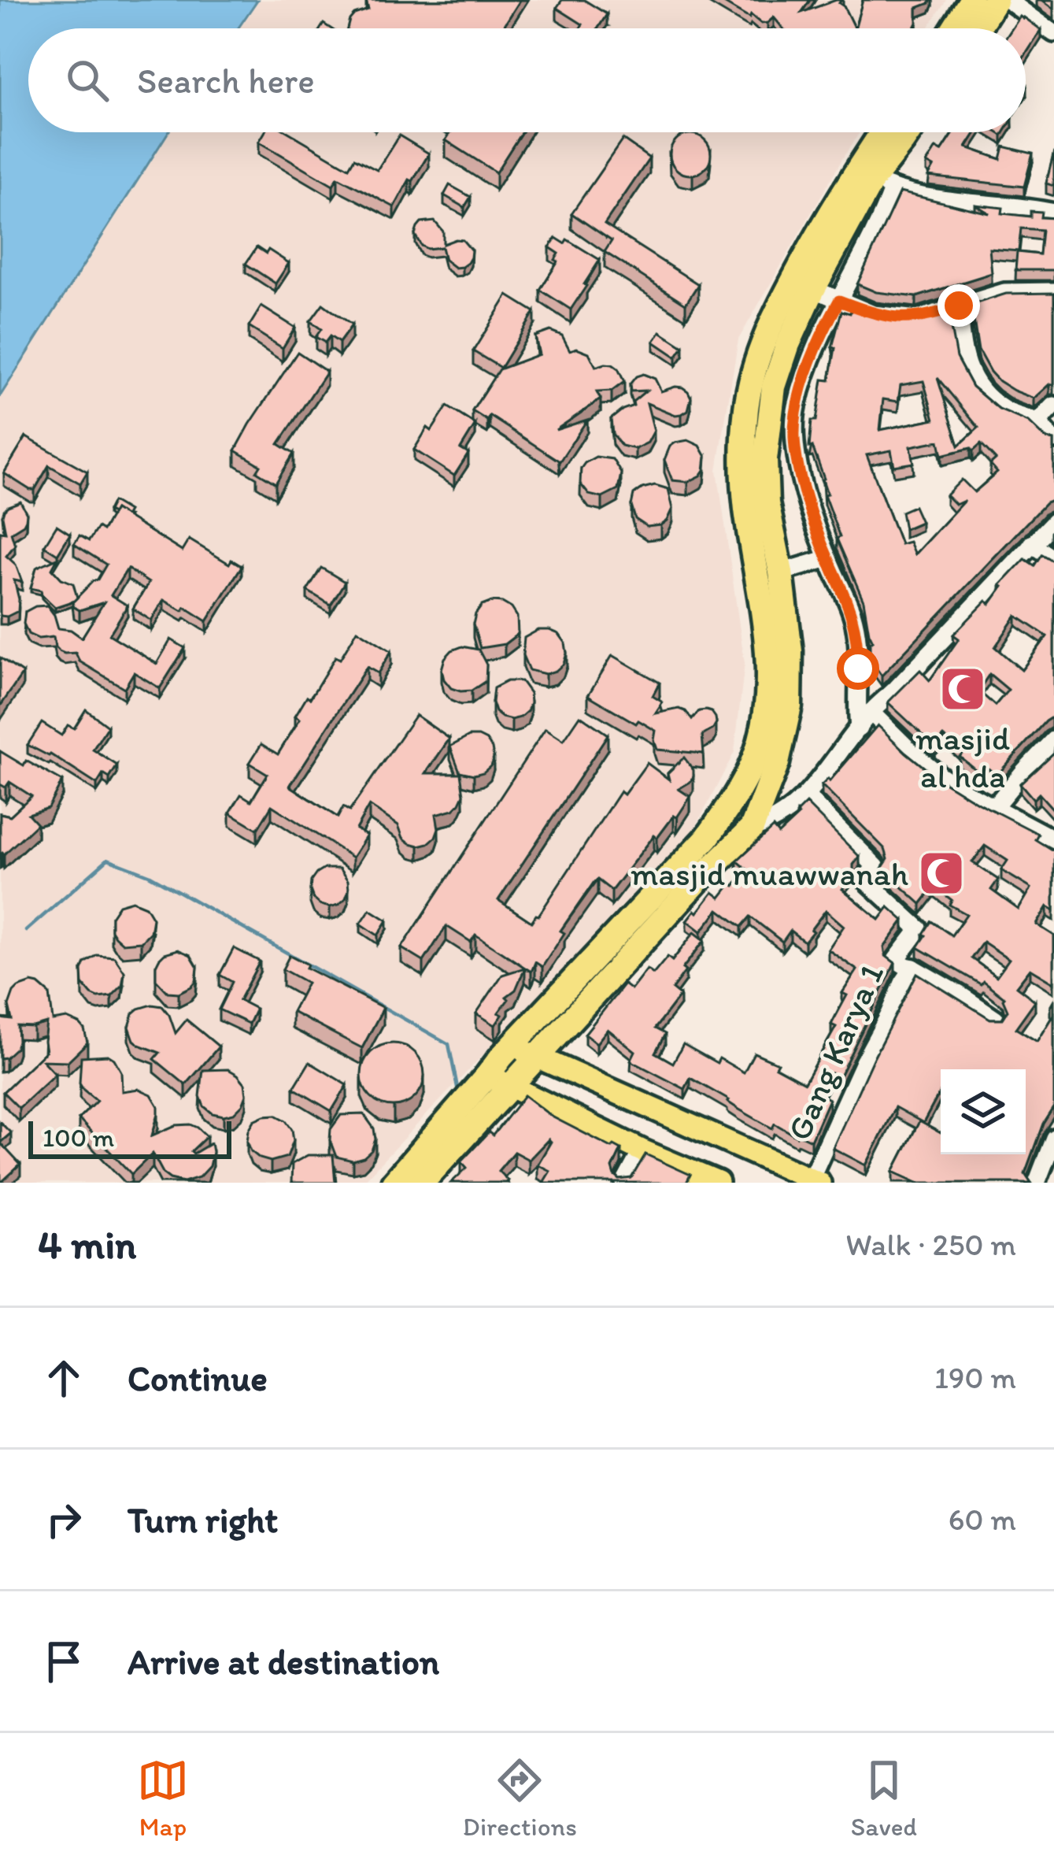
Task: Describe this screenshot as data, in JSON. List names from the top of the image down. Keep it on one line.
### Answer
{"streets":{"street":["Gang Karya 1"]},"places":{"mosque":["masjid al hda","masjid muawwanah"]},"scale_bar":"100 m","page":{"search":"Search here","scale":"100 m","heading":["4 min","Walk · 250 m"],"list":[["Continue","190 m"],["Turn right","60 m"],"Arrive at destination"],"nav":["Map","Directions","Saved"]}}
